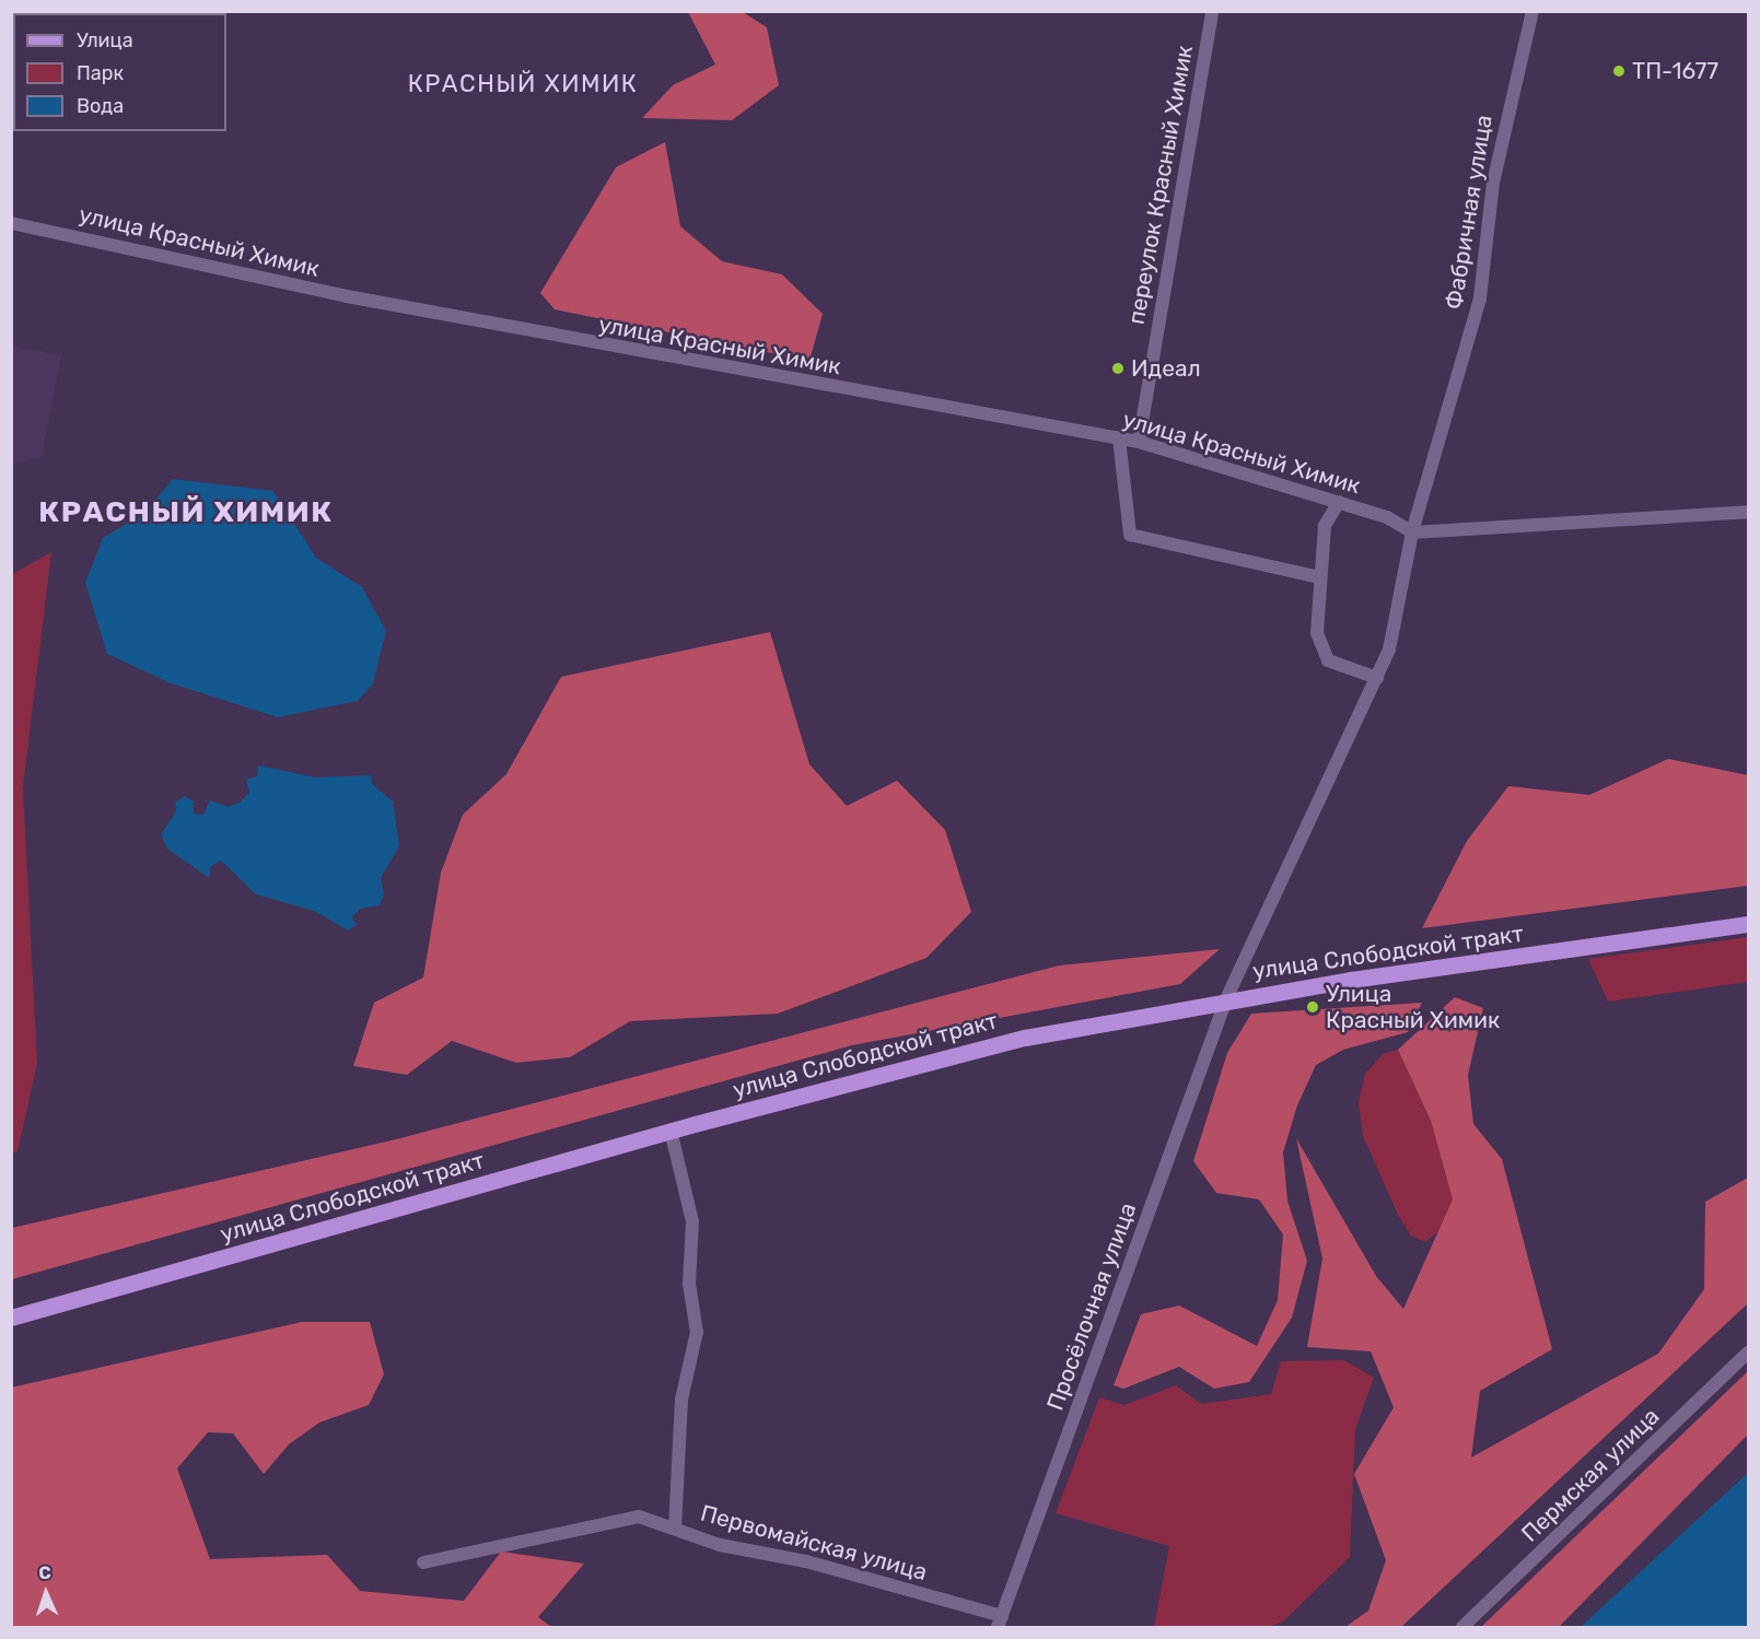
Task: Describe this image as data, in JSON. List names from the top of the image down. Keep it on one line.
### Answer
{"streets":{"main road":["улица Слободской тракт"],"street":["переулок Красный Химик","Фабричная улица","улица Красный Химик","Просёлочная улица","Пермская улица","Первомайская улица"]},"crossings":[["переулок Красный Химик","улица Красный Химик"],["Фабричная улица","улица Красный Химик"],["Фабричная улица","Просёлочная улица"],["улица Слободской тракт","Просёлочная улица"],["Просёлочная улица","Первомайская улица"]],"districts":["КРАСНЫЙ ХИМИК","КРАСНЫЙ ХИМИК"],"places":["ТП-1677","Идеал","Улица Красный Химик"],"legend":["Улица","Парк","Вода"],"north":"top"}
